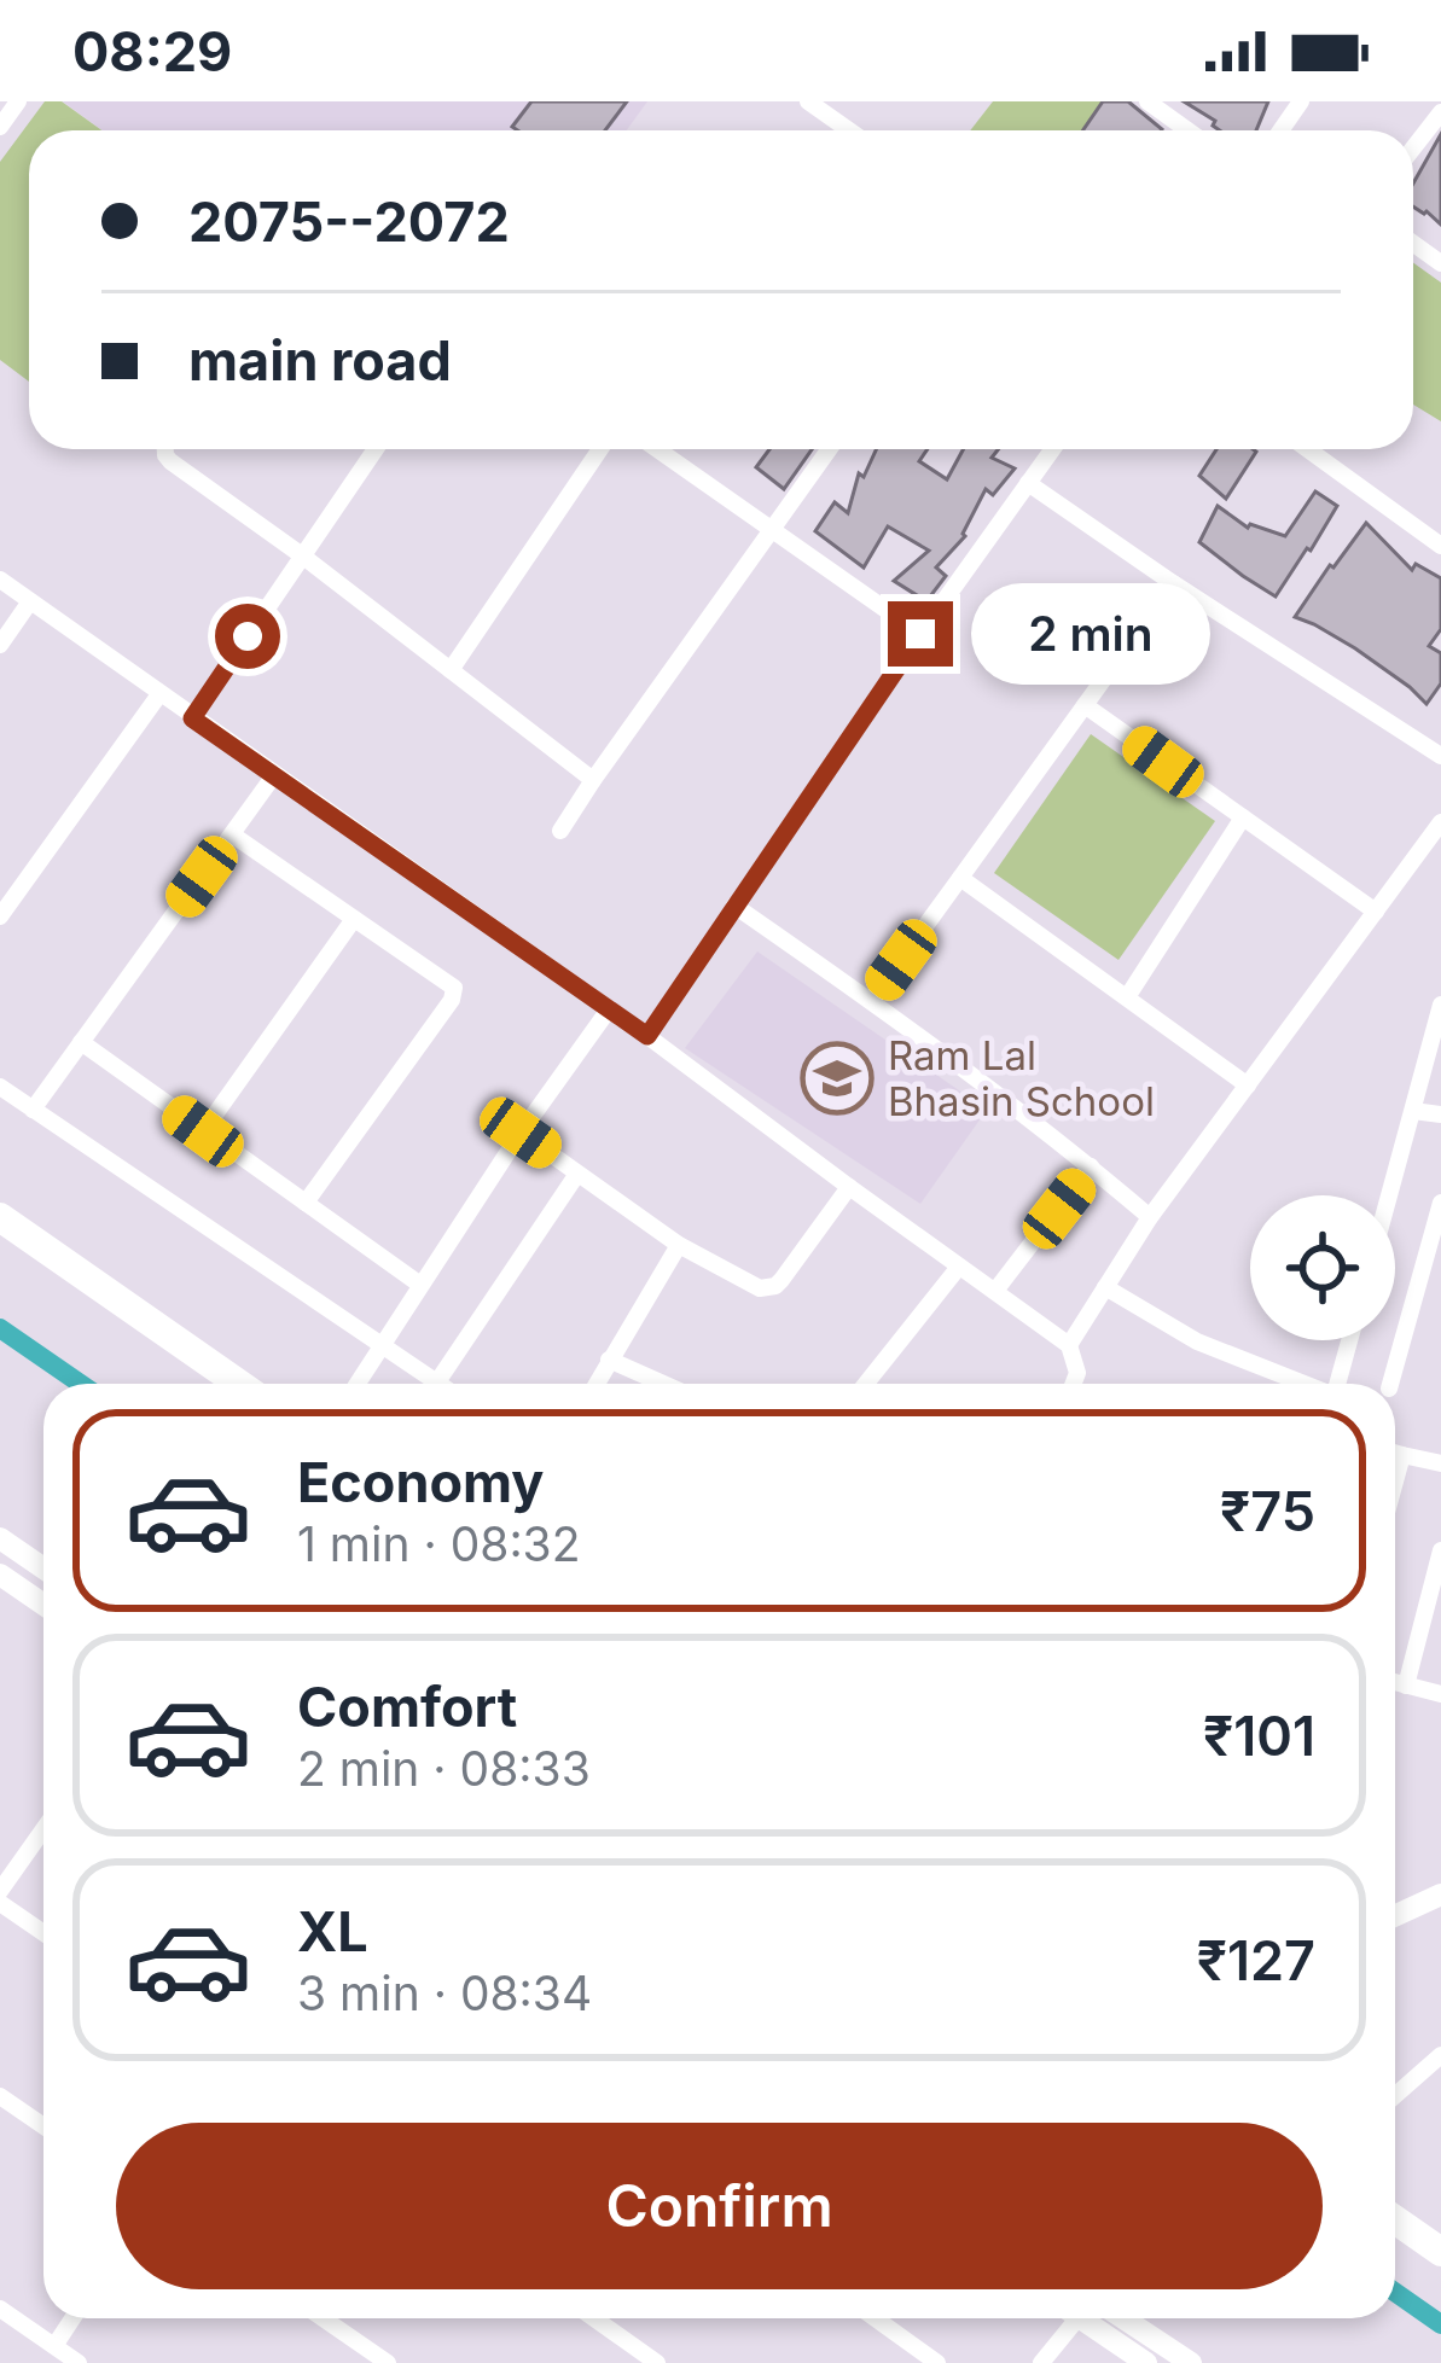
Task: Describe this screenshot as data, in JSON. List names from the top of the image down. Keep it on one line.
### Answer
{"places":{"school or university":["Ram Lal Bhasin School"]},"page":{"status":"08:29","banner":["2075--2072","main road"],"bubble":"2 min","list":[{"name":"Economy","note":"1 min · 08:32","value":"₹75"},{"name":"Comfort","note":"2 min · 08:33","value":"₹101"},{"name":"XL","note":"3 min · 08:34","value":"₹127"}],"buttons":"Confirm"}}
